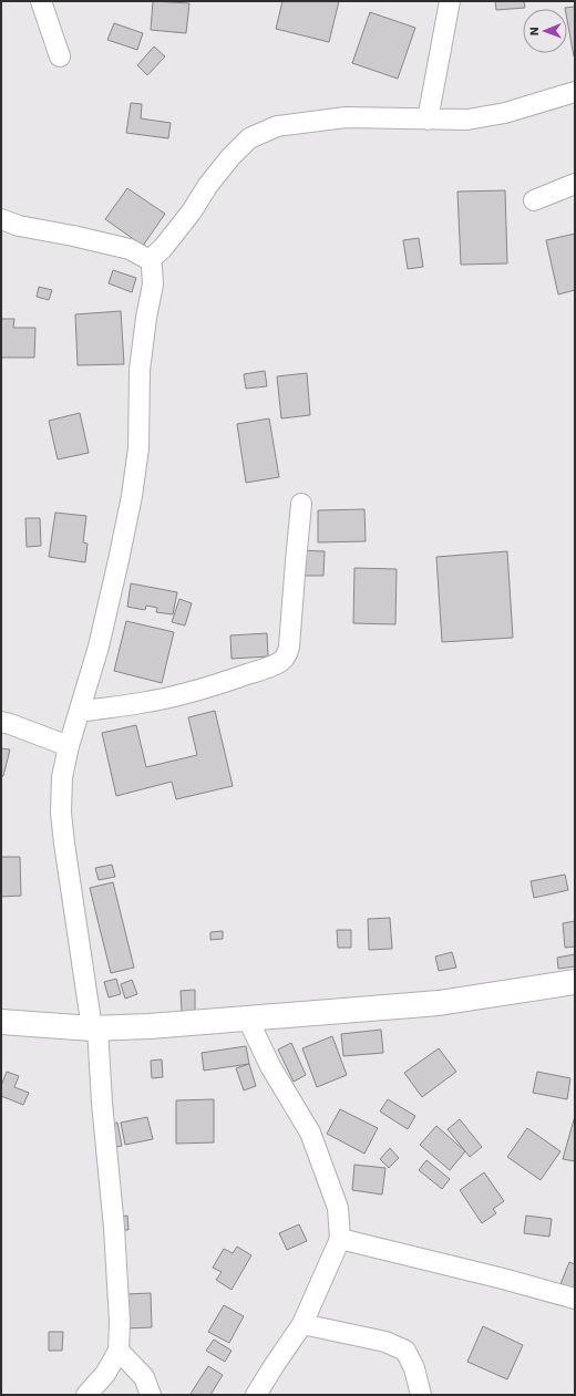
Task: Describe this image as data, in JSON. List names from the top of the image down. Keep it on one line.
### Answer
{"north":"left"}
